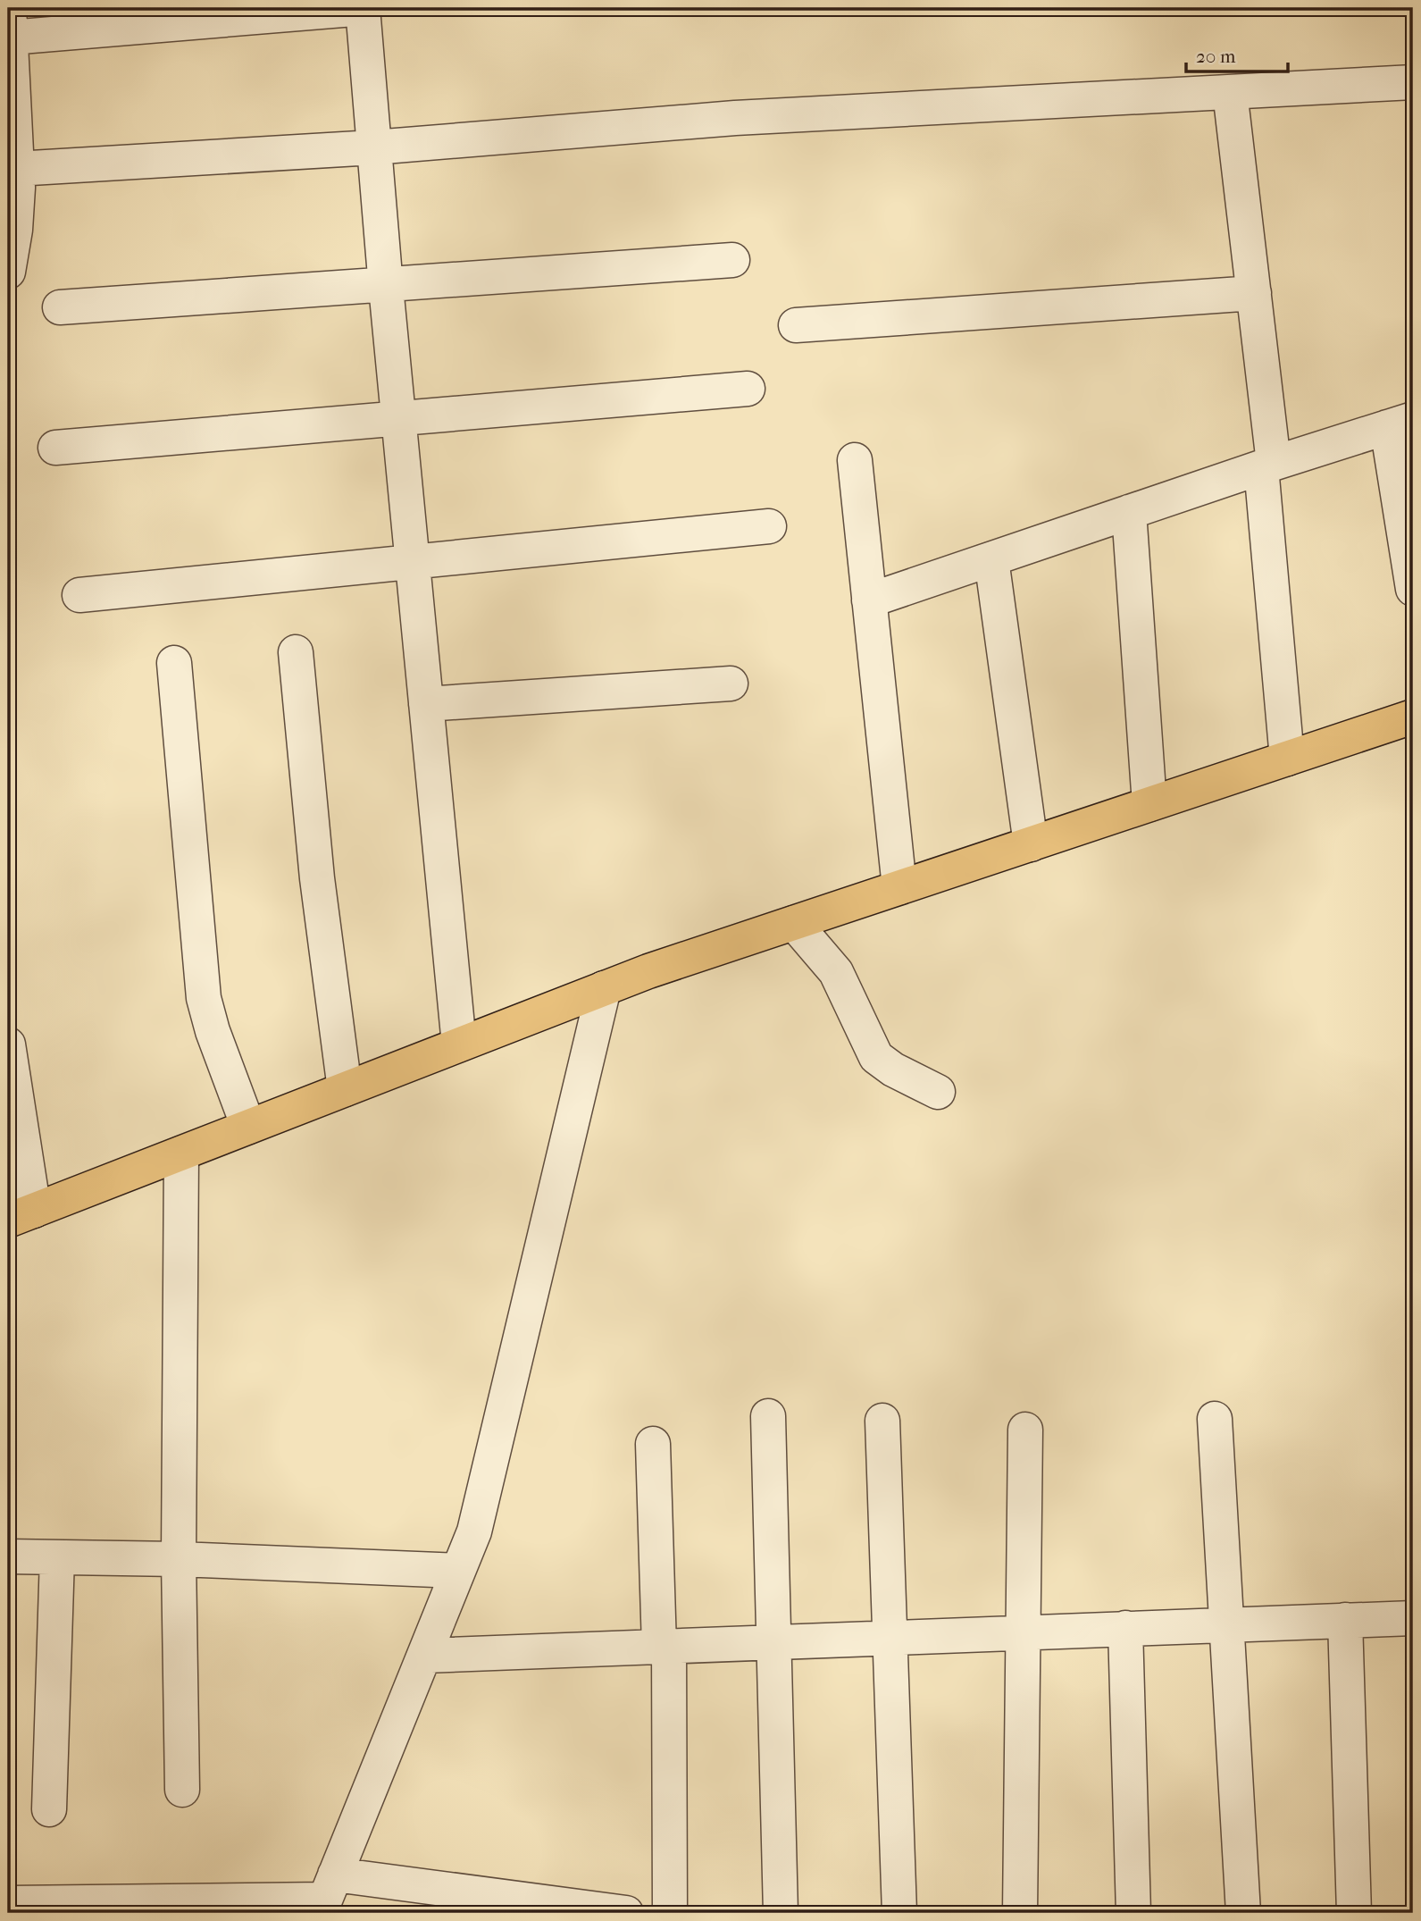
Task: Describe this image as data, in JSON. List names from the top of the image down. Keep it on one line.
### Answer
{"scale_bar":"20 m"}
